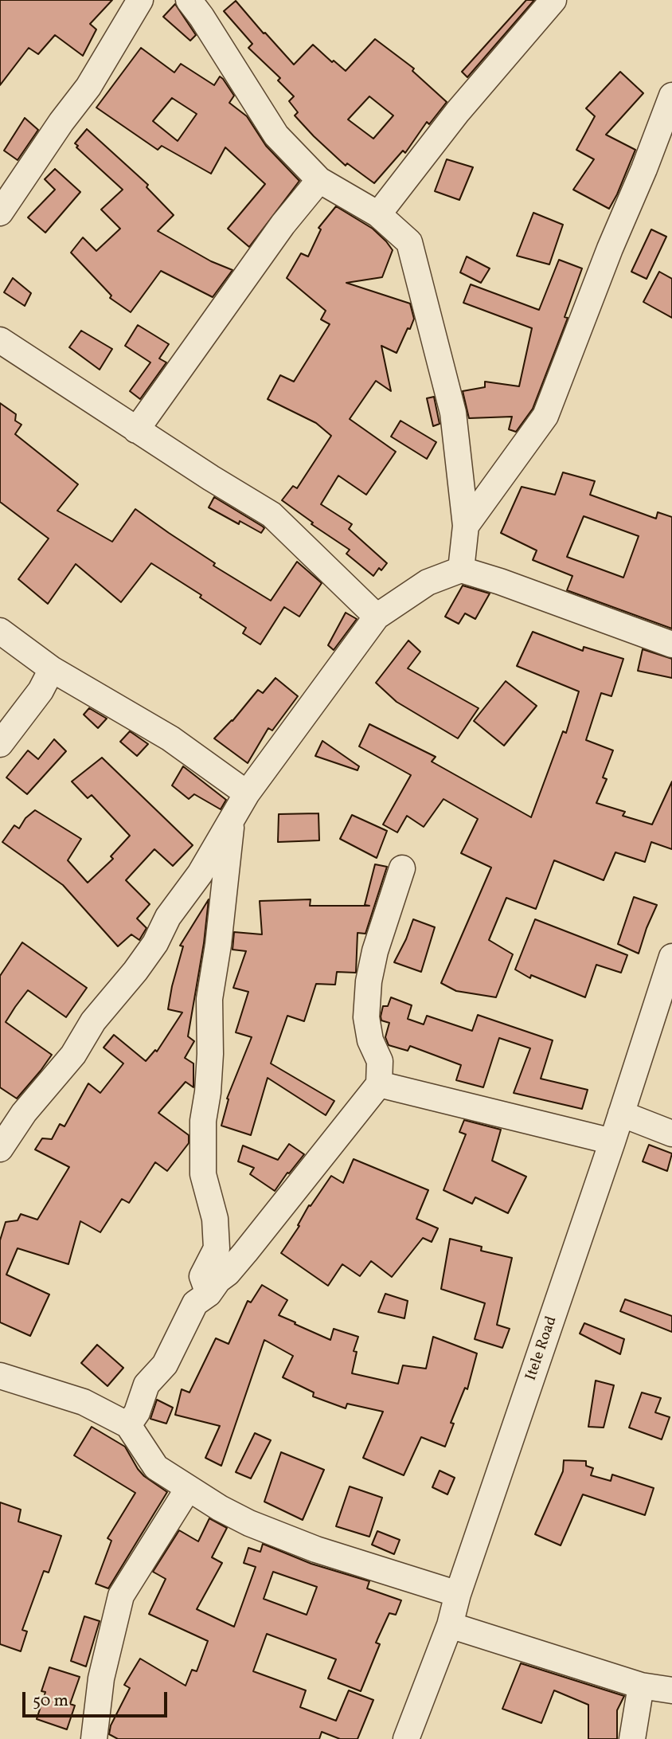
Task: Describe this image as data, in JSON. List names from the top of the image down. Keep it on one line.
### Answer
{"streets":{"street":["Itele Road"]},"scale_bar":"50 m"}
